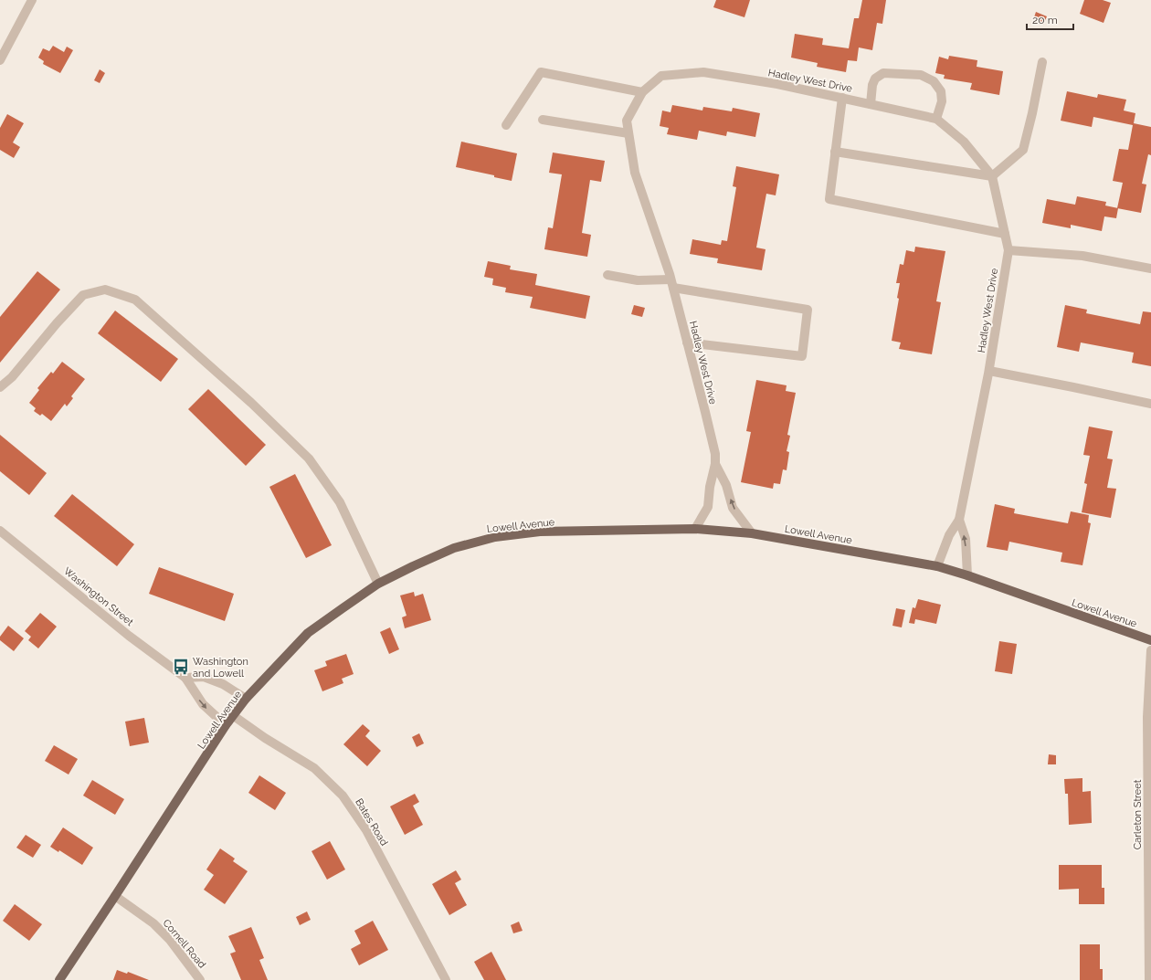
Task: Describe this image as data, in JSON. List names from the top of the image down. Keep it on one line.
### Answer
{"streets":{"main road":["Lowell Avenue"],"street":["Hadley West Drive","Washington Street","Carleton Street","Bates Road","Cornell Road"]},"crossings":[["Hadley West Drive","Lowell Avenue"],["Lowell Avenue","Washington Street"],["Lowell Avenue","Bates Road"],["Lowell Avenue","Cornell Road"]],"places":{"bus stop":["Washington and Lowell"]},"scale_bar":"20 m"}
